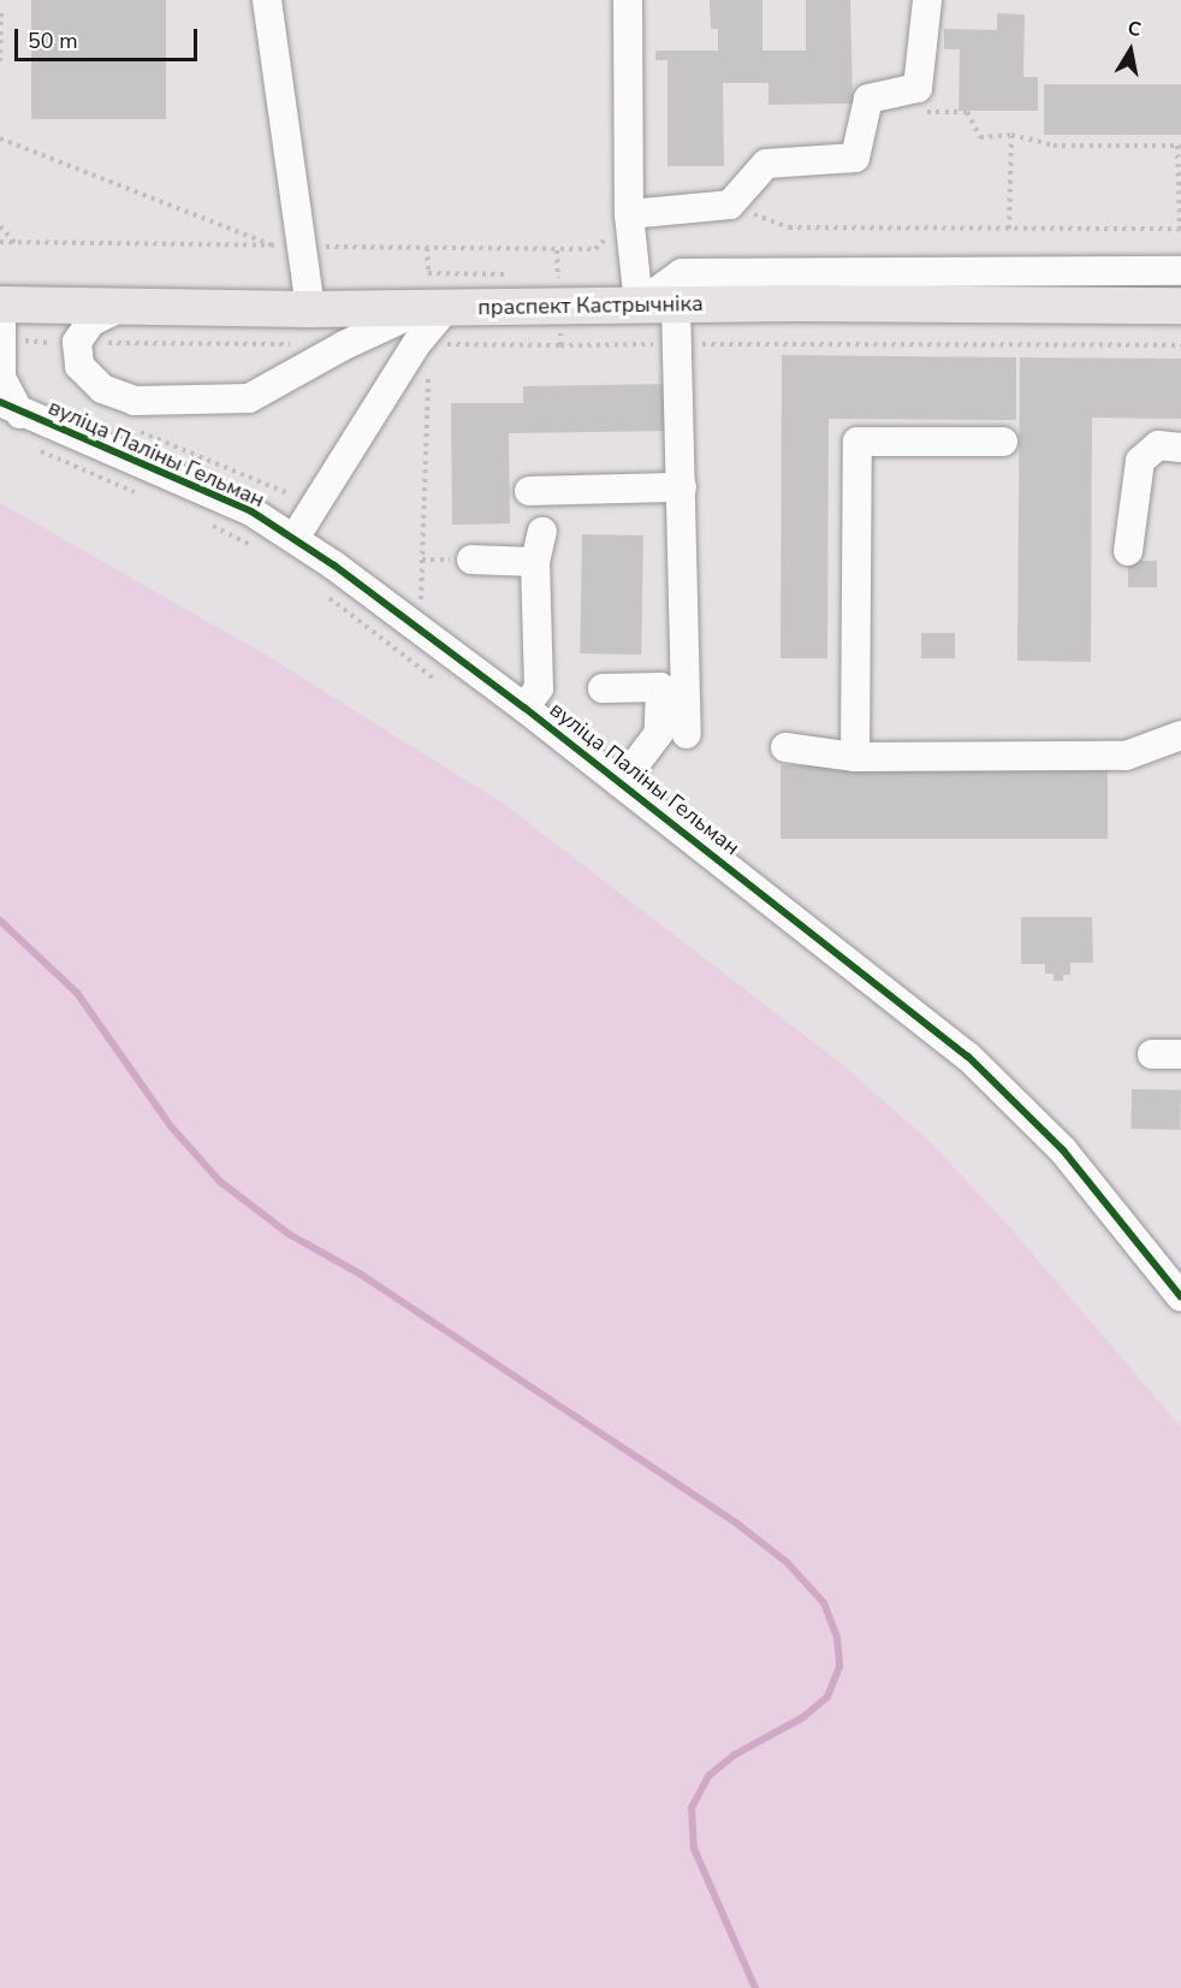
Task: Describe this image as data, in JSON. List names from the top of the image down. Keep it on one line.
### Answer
{"streets":{"main road":["праспект Кастрычніка"],"street":["вуліца Паліны Гельман"]},"crossings":[["праспект Кастрычніка","вуліца Паліны Гельман"]],"scale_bar":"50 m","north":"top"}
